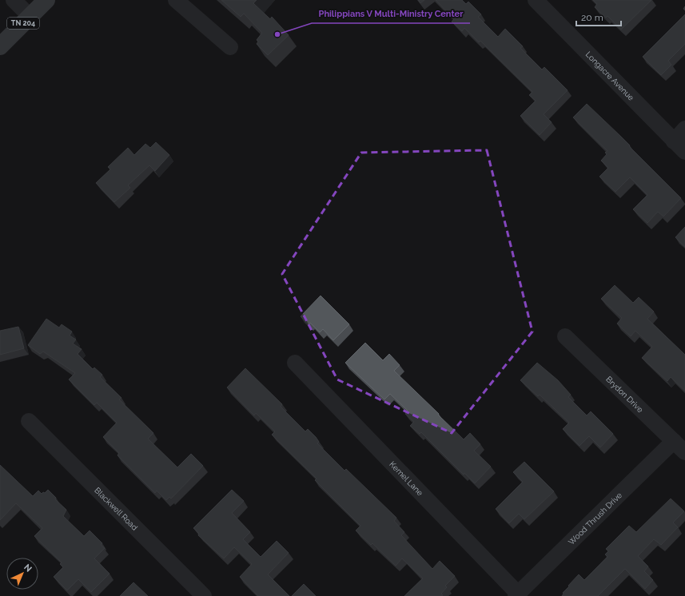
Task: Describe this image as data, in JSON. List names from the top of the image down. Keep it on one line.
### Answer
{"streets":{"main road":["TN 204"],"street":["Longacre Avenue","Brydon Drive","Kemel Lane","Blackwell Road","Wood Thrush Drive"]},"crossings":[["Brydon Drive","Wood Thrush Drive"],["Kemel Lane","Wood Thrush Drive"]],"places":["Philippians V Multi-Ministry Center"],"scale_bar":"20 m","north":"top right"}
